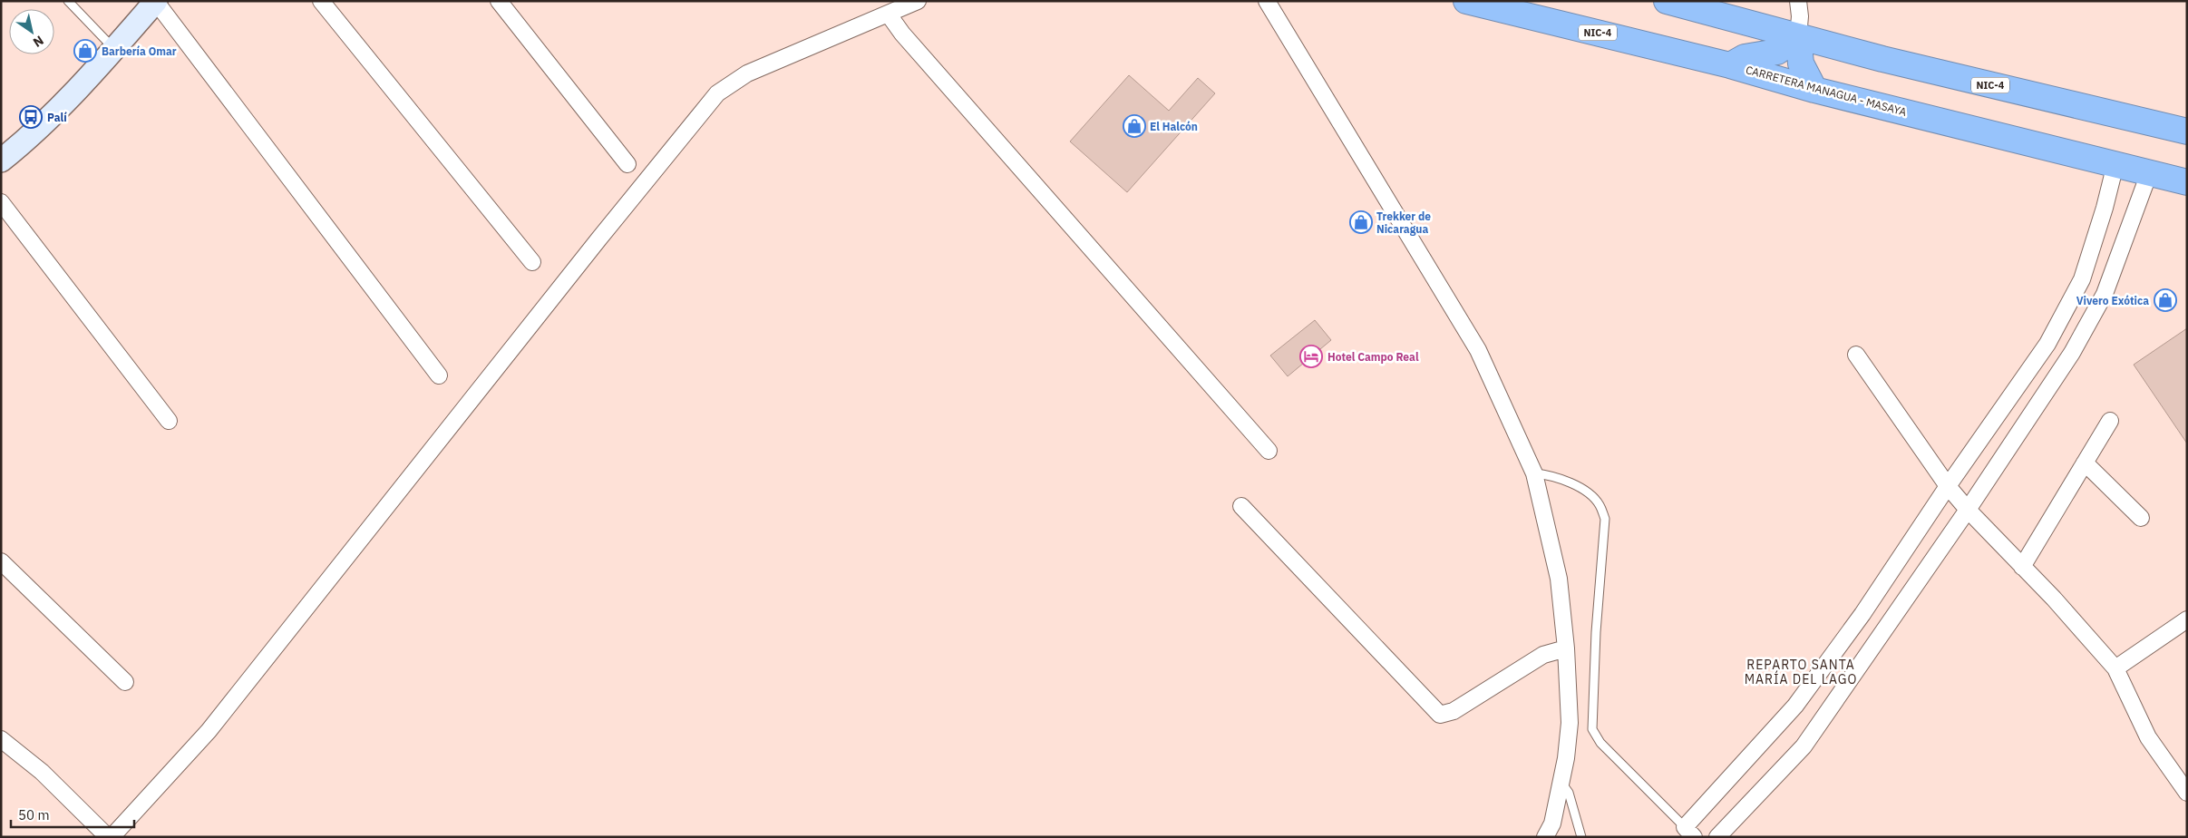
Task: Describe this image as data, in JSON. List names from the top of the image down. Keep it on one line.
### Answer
{"streets":{"highway":["NIC-4","CARRETERA MANAGUA - MASAYA"]},"districts":["REPARTO SANTA MARÍA DEL LAGO"],"places":{"shop":["Barbería Omar","El Halcón","Trekker de Nicaragua","Vivero Exótica"],"bus stop":["Palí"],"hotel":["Hotel Campo Real"]},"scale_bar":"50 m","north":"bottom right"}
